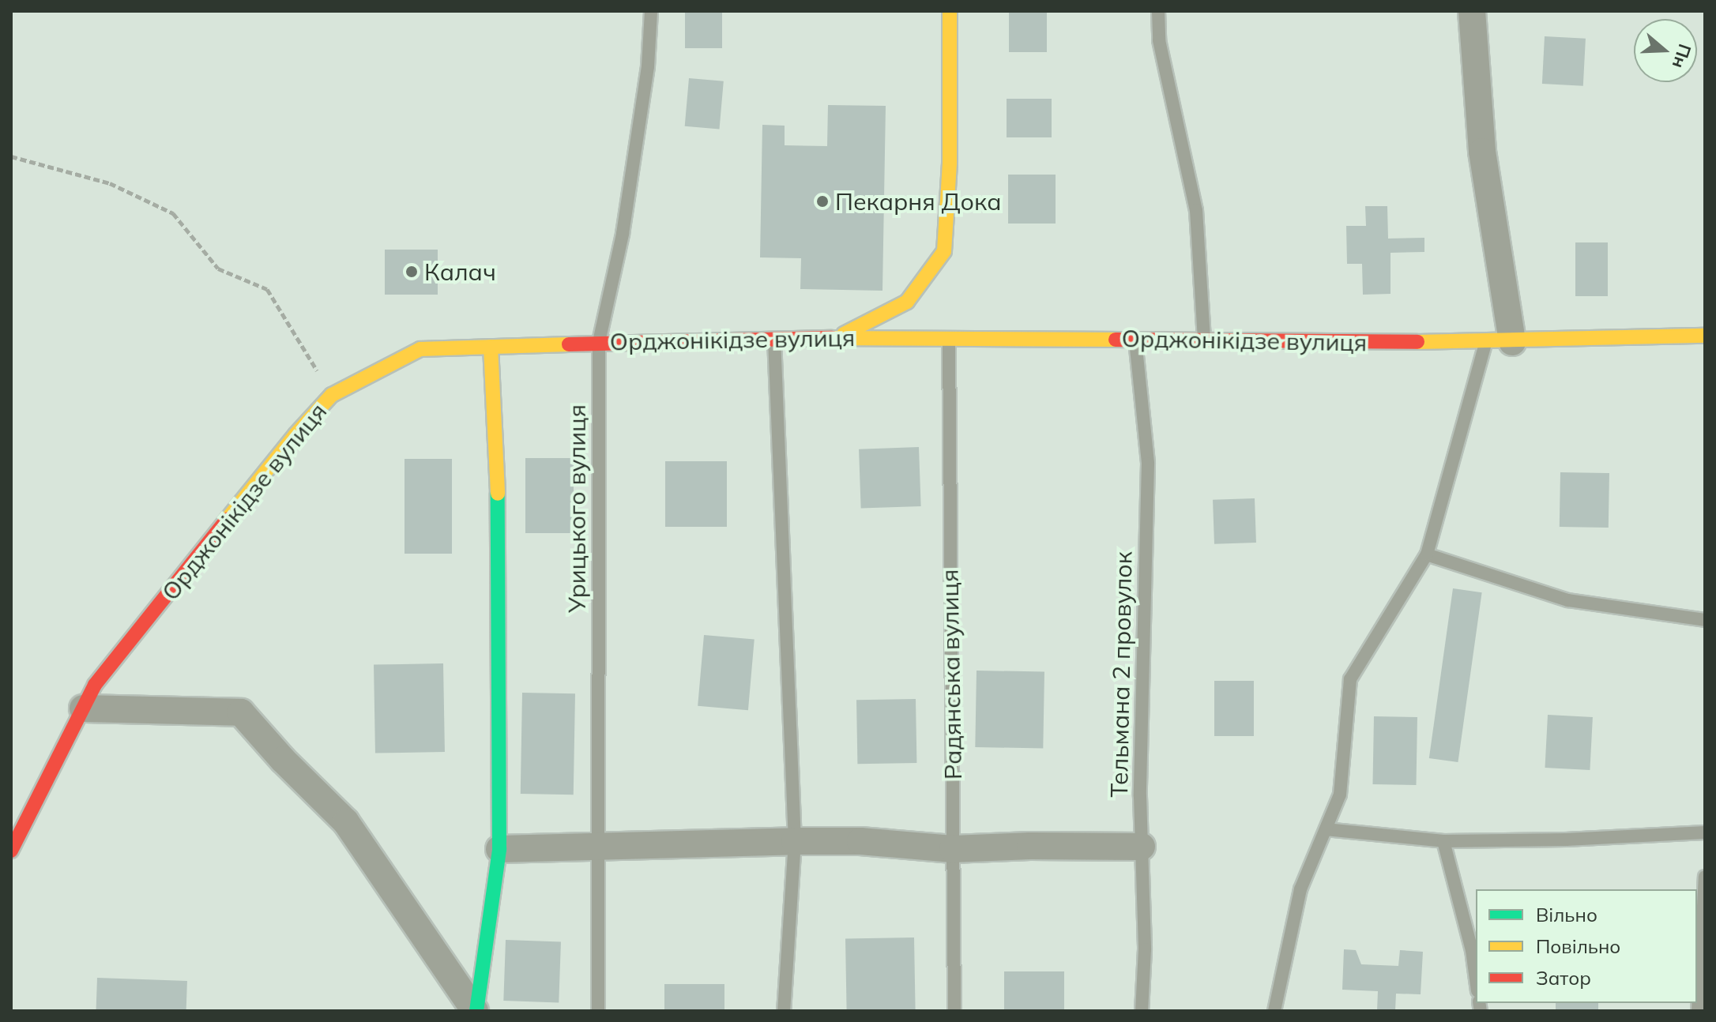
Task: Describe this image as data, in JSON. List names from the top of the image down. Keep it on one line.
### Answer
{"streets":{"street":["Орджонікідзе вулиця"],"lane":["Урицького вулиця","Радянська вулиця","Тельмана 2 провулок"]},"crossings":[["Орджонікідзе вулиця","Урицького вулиця"],["Орджонікідзе вулиця","Радянська вулиця"],["Орджонікідзе вулиця","Тельмана 2 провулок"]],"places":["Пекарня Дока","Калач"],"legend":["Вільно","Повільно","Затор"],"north":"right"}
